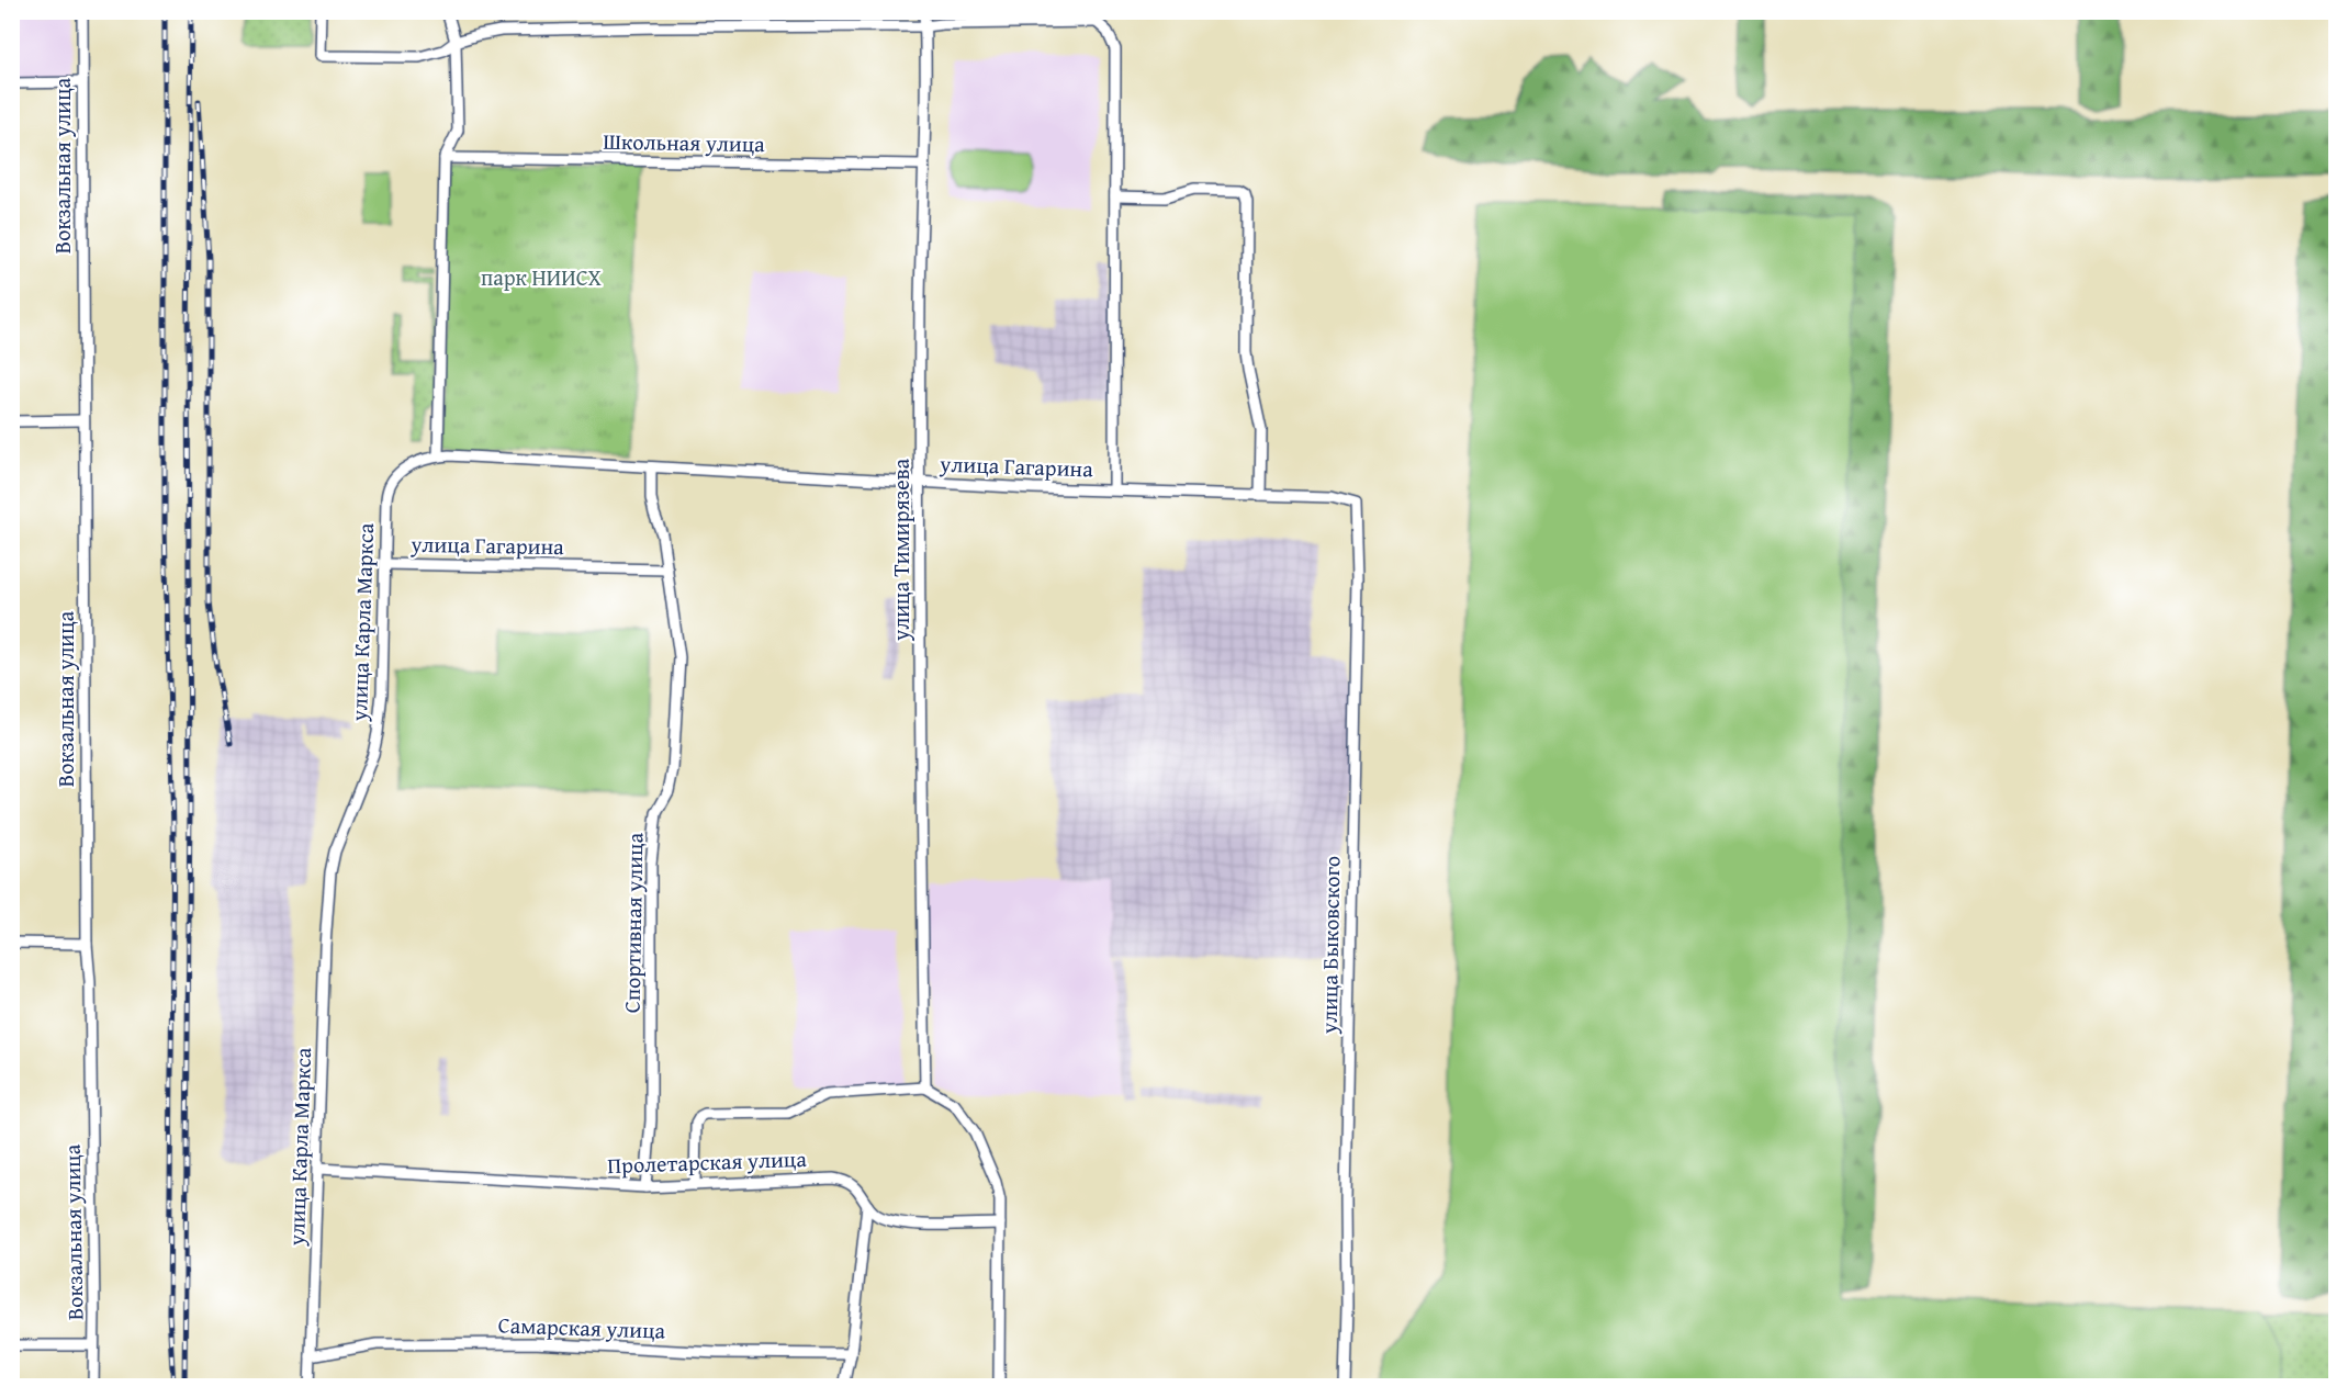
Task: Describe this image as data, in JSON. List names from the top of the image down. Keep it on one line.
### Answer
{"streets":{"street":["Школьная улица","Вокзальная улица","улица Гагарина","улица Тимирязева","улица Карла Маркса","Спортивная улица","улица Быковского","Пролетарская улица","Самарская улица"]},"crossings":[["Школьная улица","улица Тимирязева"],["улица Гагарина","улица Тимирязева"],["улица Гагарина","улица Карла Маркса"],["улица Гагарина","Спортивная улица"],["улица Гагарина","улица Быковского"],["улица Карла Маркса","Пролетарская улица"],["улица Карла Маркса","Самарская улица"],["Спортивная улица","Пролетарская улица"]],"parks":["парк НИИСХ"]}
